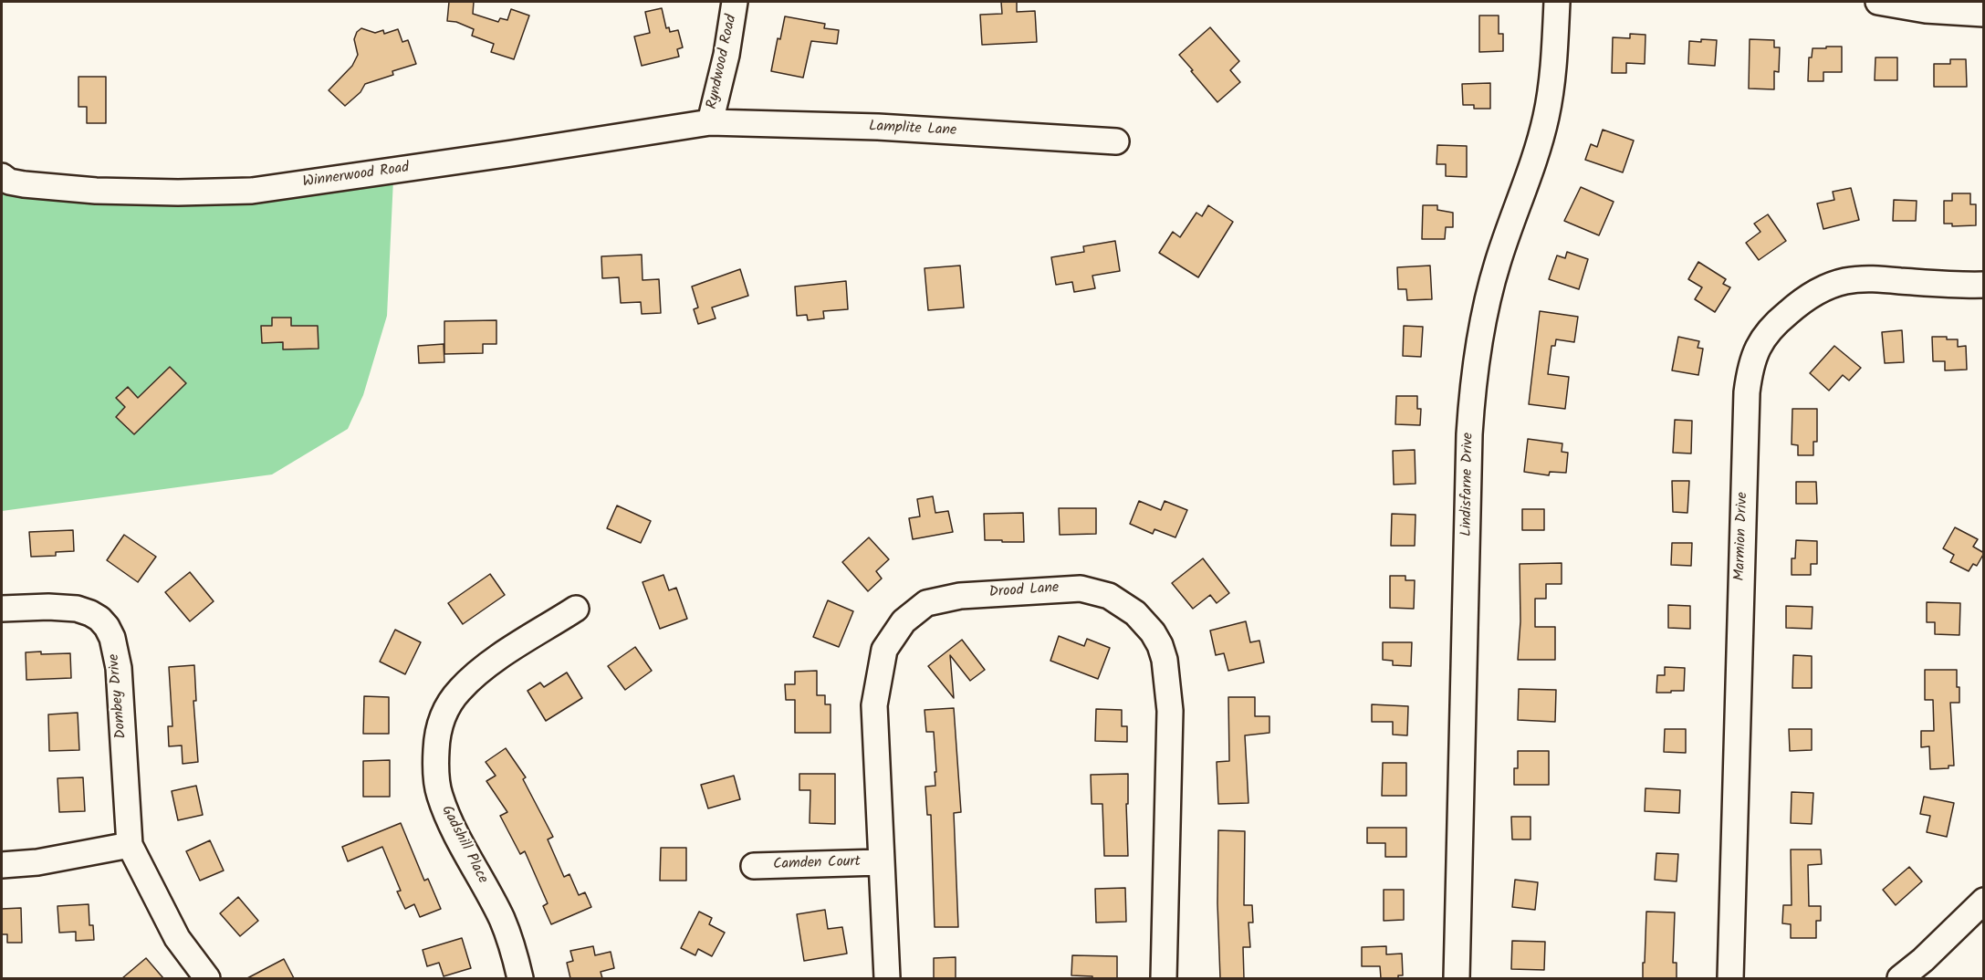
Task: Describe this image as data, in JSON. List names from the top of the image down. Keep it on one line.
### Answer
{"streets":{"street":["Ryndwood Road","Lamplite Lane","Winnerwood Road","Lindisfarne Drive","Marmion Drive","Drood Lane","Dombey Drive","Gadshill Place","Camden Court"]},"crossings":[["Ryndwood Road","Lamplite Lane"],["Ryndwood Road","Winnerwood Road"],["Lamplite Lane","Winnerwood Road"],["Drood Lane","Camden Court"]]}
